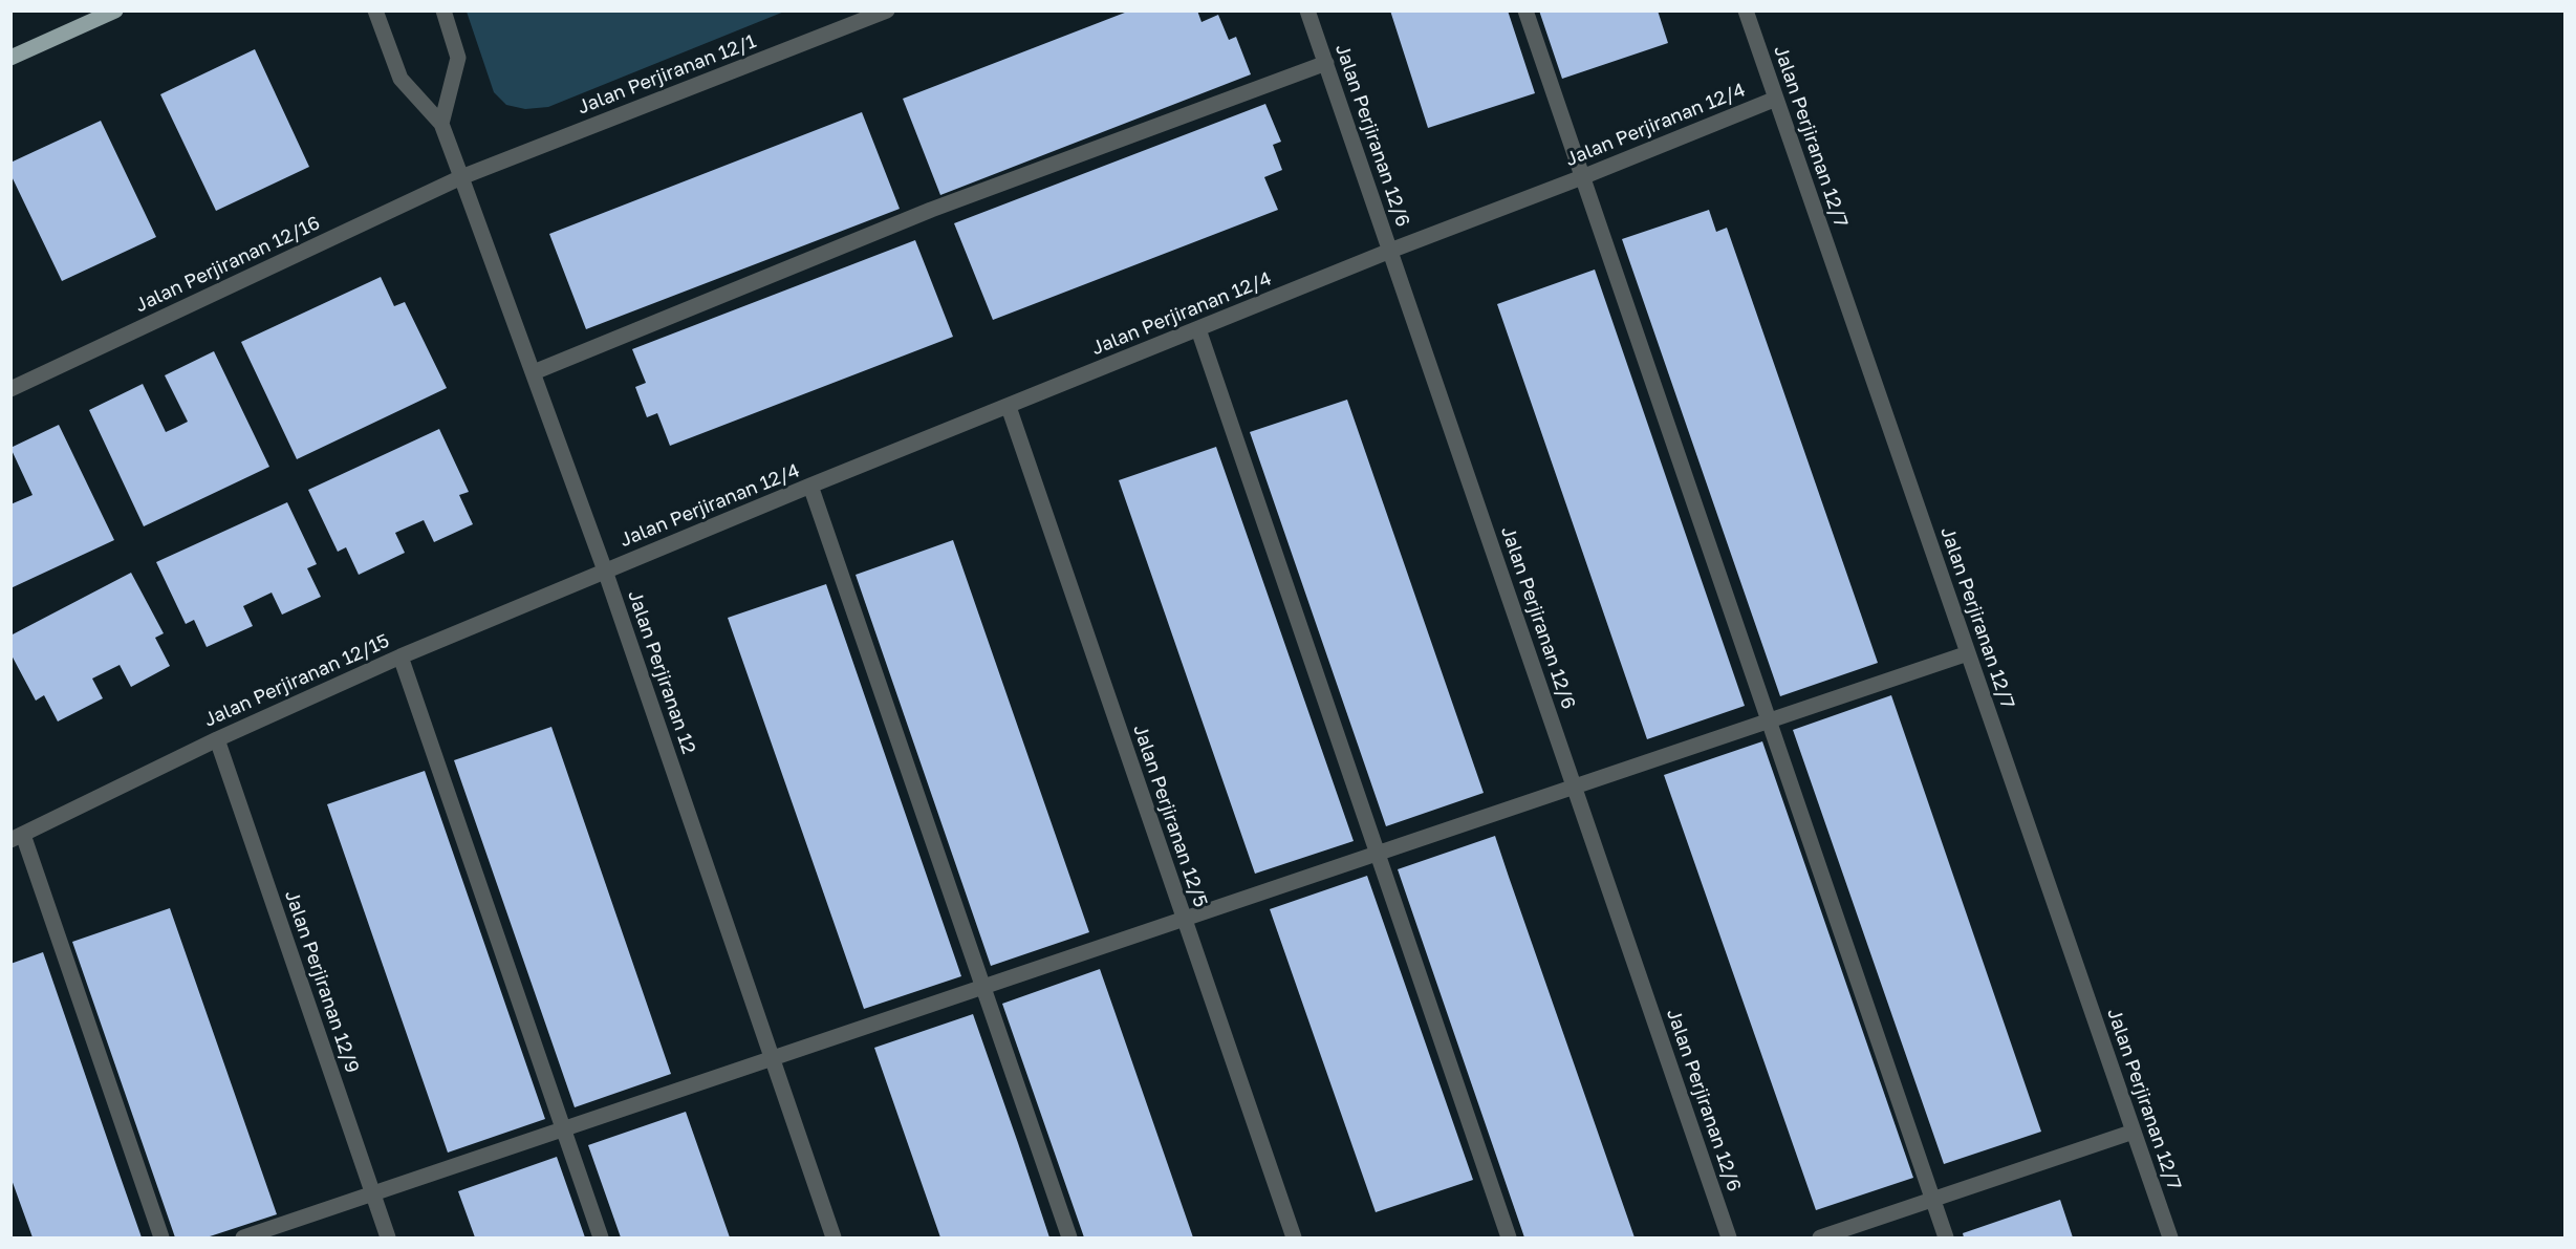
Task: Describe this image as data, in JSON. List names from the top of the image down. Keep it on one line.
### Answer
{"streets":{"street":["Jalan Perjiranan 12/1","Jalan Perjiranan 12/4","Jalan Perjiranan 12/6","Jalan Perjiranan 12/7","Jalan Perjiranan 12/16","Jalan Perjiranan 12","Jalan Perjiranan 12/15","Jalan Perjiranan 12/5","Jalan Perjiranan 12/9"]},"crossings":[["Jalan Perjiranan 12/1","Jalan Perjiranan 12/16"],["Jalan Perjiranan 12/1","Jalan Perjiranan 12"],["Jalan Perjiranan 12/4","Jalan Perjiranan 12/6"],["Jalan Perjiranan 12/4","Jalan Perjiranan 12/7"],["Jalan Perjiranan 12/4","Jalan Perjiranan 12"],["Jalan Perjiranan 12/4","Jalan Perjiranan 12/15"],["Jalan Perjiranan 12/4","Jalan Perjiranan 12/5"],["Jalan Perjiranan 12/16","Jalan Perjiranan 12"],["Jalan Perjiranan 12","Jalan Perjiranan 12/15"],["Jalan Perjiranan 12/15","Jalan Perjiranan 12/9"]]}
